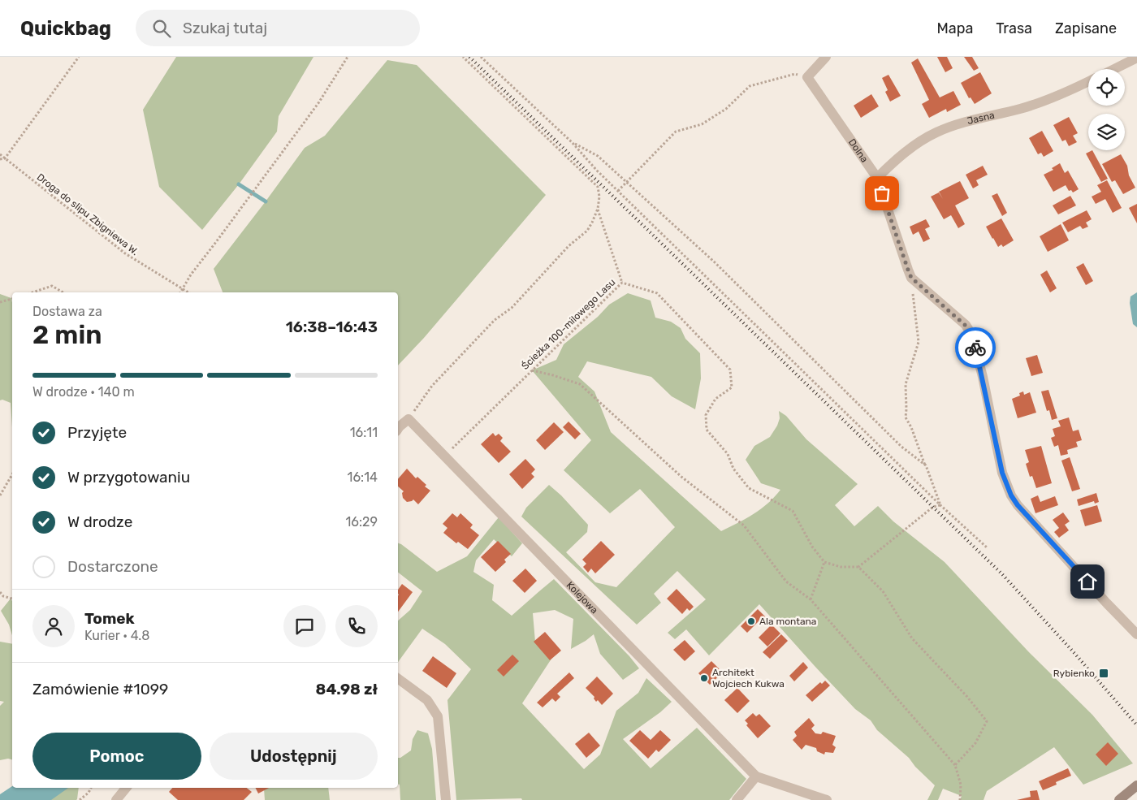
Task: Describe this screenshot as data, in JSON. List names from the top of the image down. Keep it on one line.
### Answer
{"streets":{"street":["Jasna","Dolna","Kolejowa"],"path":["Droga do slipu Zbigniewa W.","Ścieżka 100-milowego Lasu"]},"crossings":[["Jasna","Dolna"],["Ścieżka 100-milowego Lasu","Kolejowa"]],"places":{"other":["Ala montana","Architekt Wojciech Kukwa"],"transit":["Rybienko"]},"page":{"header":"Quickbag","search":"Szukaj tutaj","nav":["Mapa","Trasa","Zapisane"],"heading":["2 min","Dostawa za","16:38–16:43"],"panel":["Tomek","Kurier · 4.8","Zamówienie #1099","84.98 zł"],"bar":"W drodze · 140 m","list":[["Przyjęte","16:11"],["W przygotowaniu","16:14"],["W drodze","16:29"],"Dostarczone"],"buttons":["Pomoc","Udostępnij"]}}
